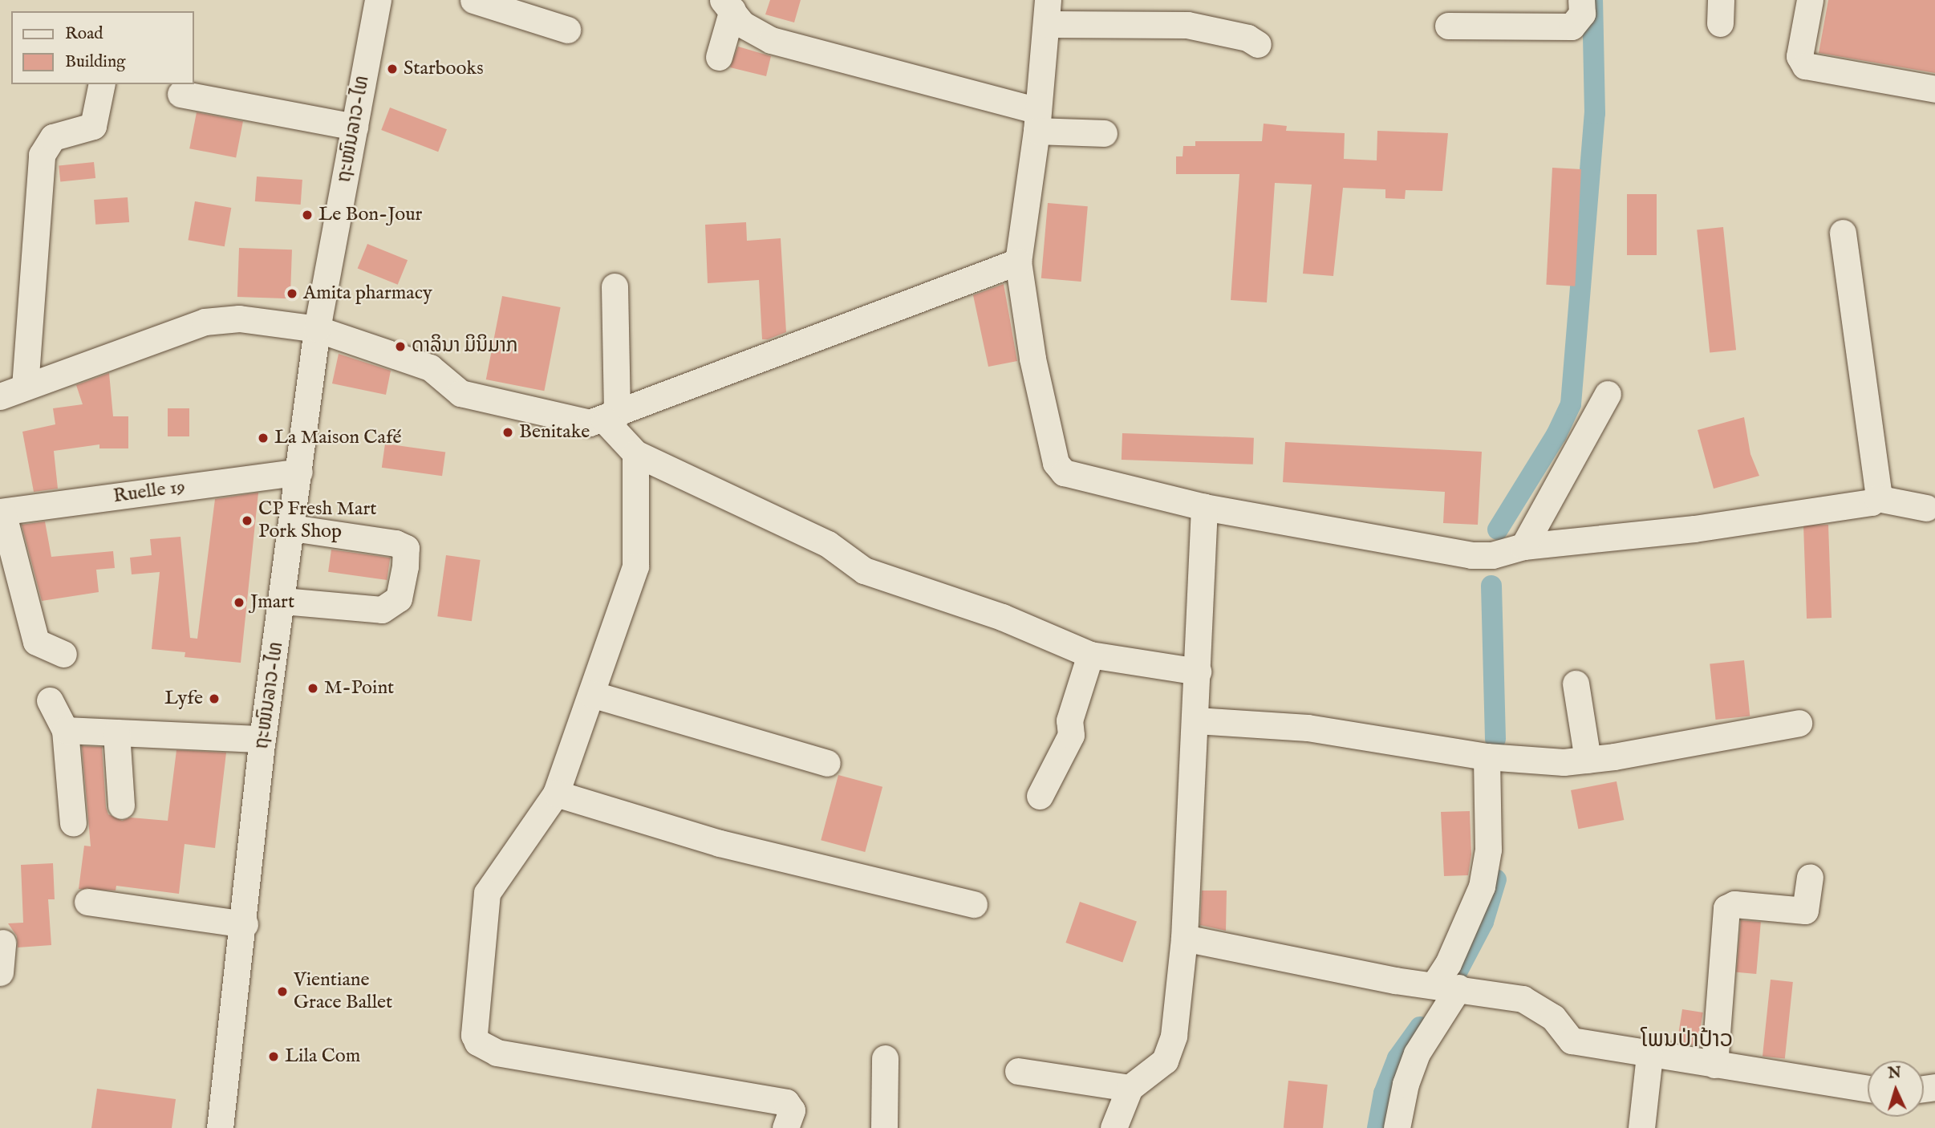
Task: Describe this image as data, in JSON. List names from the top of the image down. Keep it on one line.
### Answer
{"streets":{"street":["ຖະໜົນລາວ-ໄທ","Ruelle 19"]},"crossings":[["ຖະໜົນລາວ-ໄທ","Ruelle 19"]],"districts":["ໂພນປ່າປ້າວ"],"places":["Starbooks","Le Bon-Jour","Amita pharmacy","ດາລິນາ ມິນິມາກ","Benitake","La Maison Café","CP Fresh Mart Pork Shop","Jmart","M-Point","Lyfe","Vientiane Grace Ballet","Lila Com"],"legend":["Road","Building"],"north":"top"}
